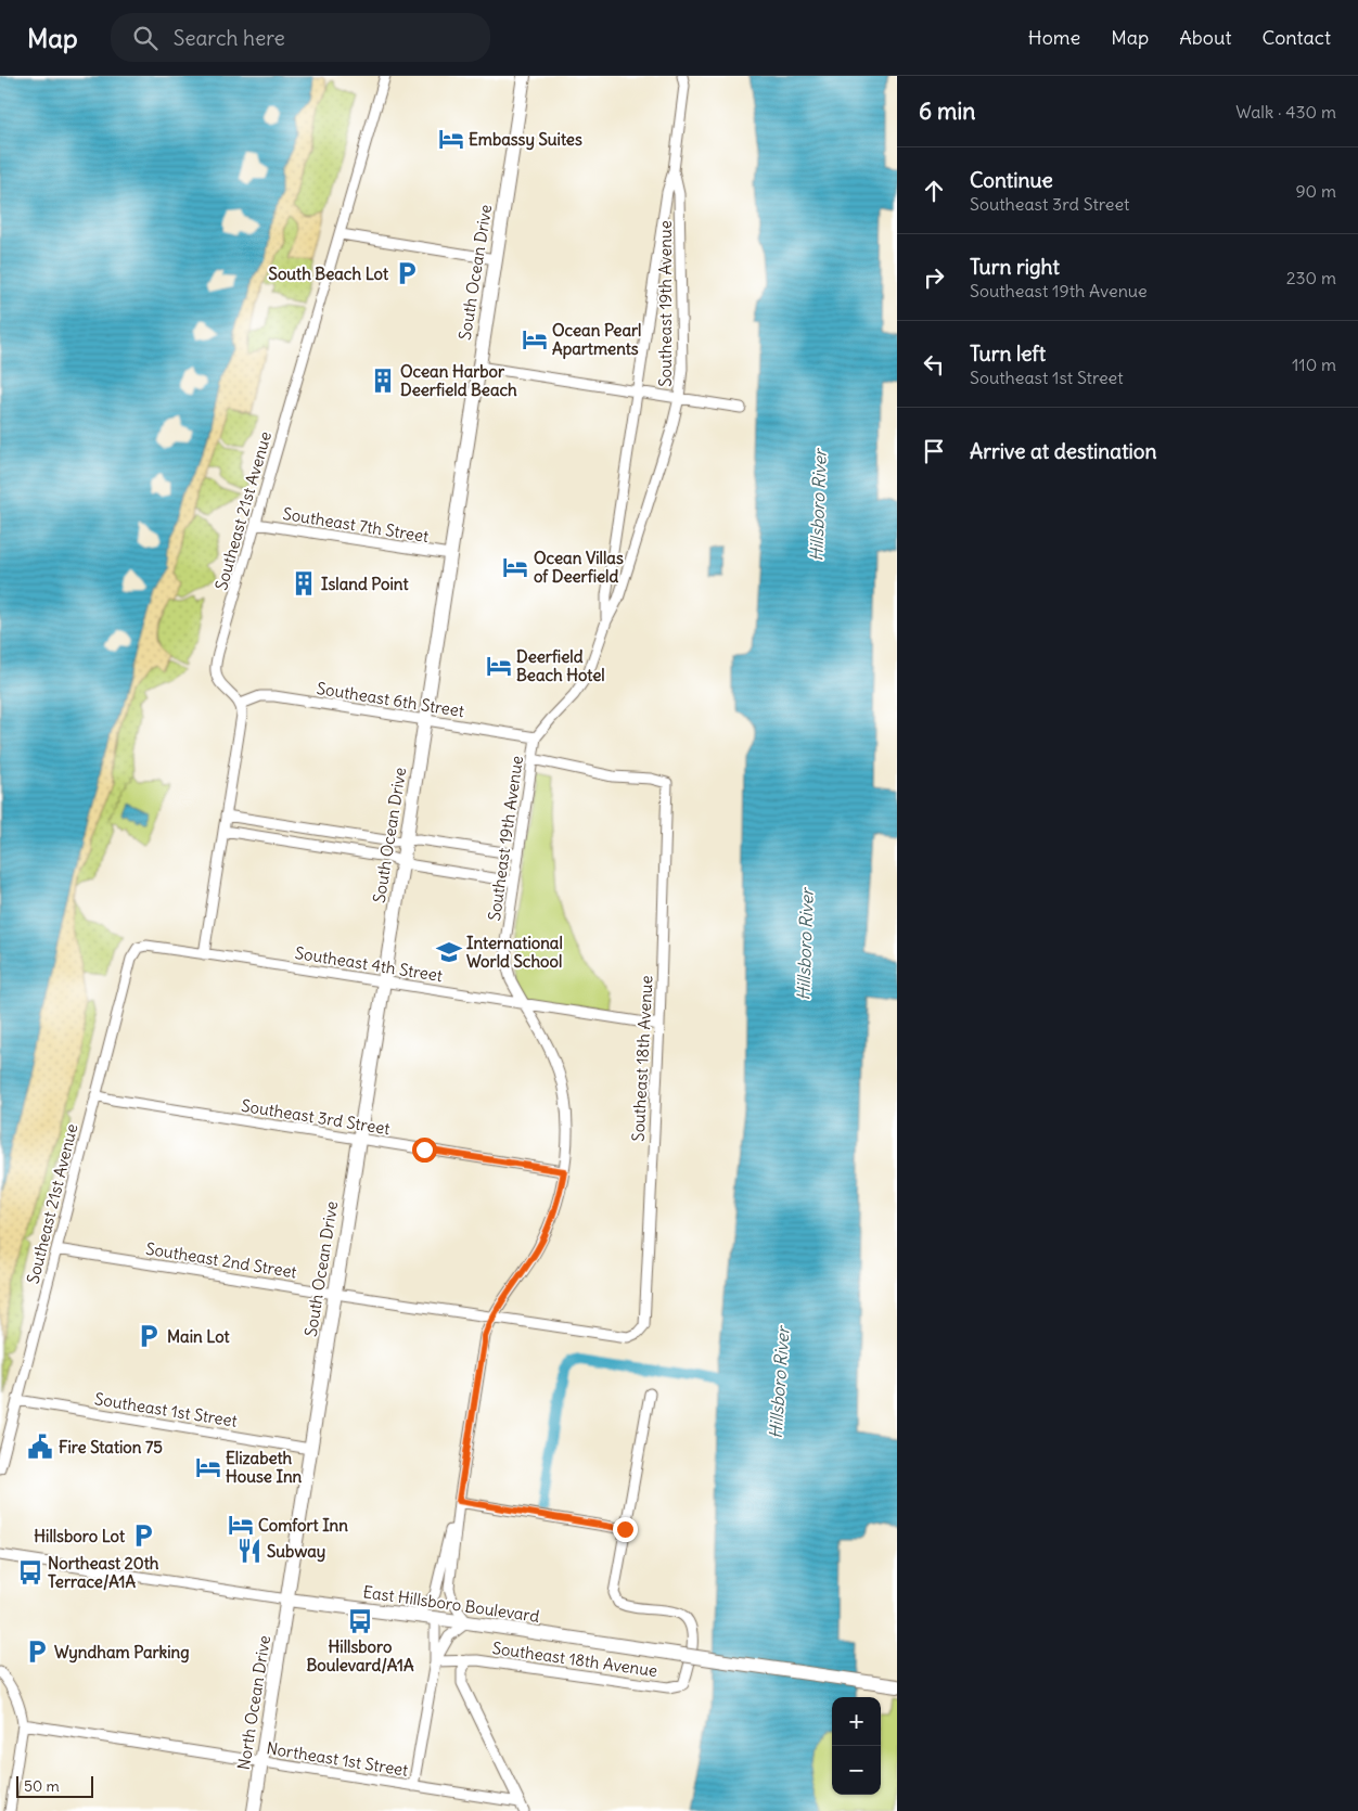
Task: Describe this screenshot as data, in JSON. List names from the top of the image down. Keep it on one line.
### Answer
{"streets":{"main road":["South Ocean Drive","East Hillsboro Boulevard","North Ocean Drive"],"street":["Southeast 19th Avenue","Southeast 21st Avenue","Southeast 7th Street","Southeast 6th Street","Southeast 4th Street","Southeast 18th Avenue","Southeast 3rd Street","Southeast 2nd Street","Southeast 1st Street","Northeast 1st Street"]},"crossings":[["South Ocean Drive","Southeast 7th Street"],["South Ocean Drive","Southeast 6th Street"],["South Ocean Drive","Southeast 4th Street"],["South Ocean Drive","Southeast 3rd Street"],["South Ocean Drive","Southeast 2nd Street"],["South Ocean Drive","Southeast 1st Street"],["South Ocean Drive","East Hillsboro Boulevard"],["South Ocean Drive","North Ocean Drive"],["Southeast 19th Avenue","Southeast 6th Street"],["Southeast 19th Avenue","Southeast 4th Street"],["Southeast 19th Avenue","Southeast 18th Avenue"],["Southeast 19th Avenue","Southeast 3rd Street"],["Southeast 19th Avenue","Southeast 2nd Street"],["Southeast 19th Avenue","East Hillsboro Boulevard"],["Southeast 21st Avenue","Southeast 7th Street"],["Southeast 21st Avenue","Southeast 6th Street"],["Southeast 21st Avenue","Southeast 4th Street"],["Southeast 21st Avenue","Southeast 3rd Street"],["Southeast 21st Avenue","Southeast 2nd Street"],["Southeast 21st Avenue","Southeast 1st Street"],["Southeast 4th Street","Southeast 18th Avenue"],["Southeast 18th Avenue","Southeast 2nd Street"],["East Hillsboro Boulevard","North Ocean Drive"],["North Ocean Drive","Northeast 1st Street"]],"water":["Hillsboro River"],"places":{"hotel":["Embassy Suites","Ocean Pearl Apartments","Ocean Villas of Deerfield","Deerfield Beach Hotel","Elizabeth House Inn","Comfort Inn"],"parking":["South Beach Lot","Main Lot","Hillsboro Lot","Wyndham Parking"],"building":["Ocean Harbor Deerfield Beach","Island Point"],"school or university":["International World School"],"public building":["Fire Station 75"],"restaurant":["Subway"],"bus stop":["Northeast 20th Terrace/A1A","Hillsboro Boulevard/A1A"]},"scale_bar":"50 m","page":{"header":"Map","search":"Search here","nav":["Home","Map","About","Contact"],"heading":["6 min","Walk · 430 m"],"list":[["Continue","Southeast 3rd Street","90 m"],["Turn right","Southeast 19th Avenue","230 m"],["Turn left","Southeast 1st Street","110 m"],"Arrive at destination"],"map_buttons":["+","−"],"scale":"50 m"}}
